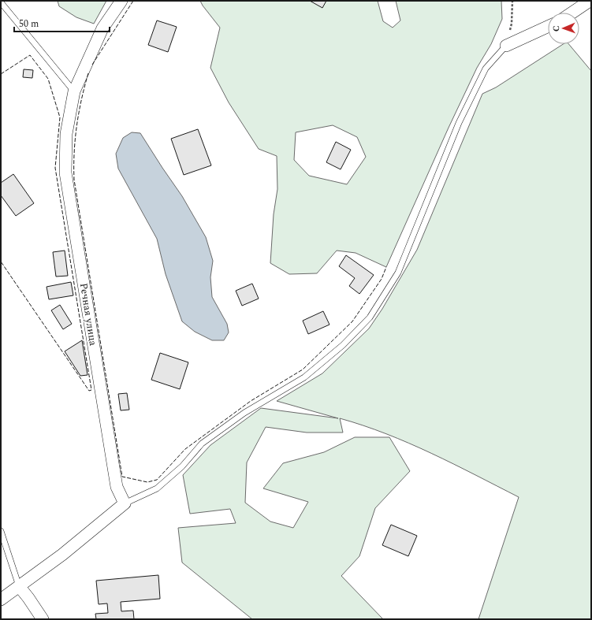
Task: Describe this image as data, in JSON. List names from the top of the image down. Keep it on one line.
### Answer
{"streets":{"street":["Речная улица"]},"scale_bar":"50 m","north":"left"}
